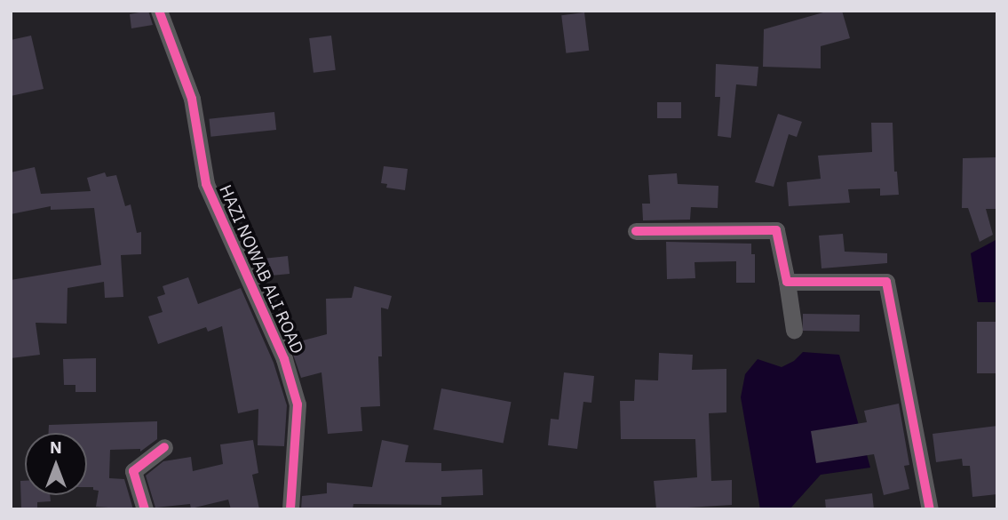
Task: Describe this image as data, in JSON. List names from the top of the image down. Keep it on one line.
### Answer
{"streets":{"street":["HAZI NOWAB ALI ROAD"]},"north":"top"}
